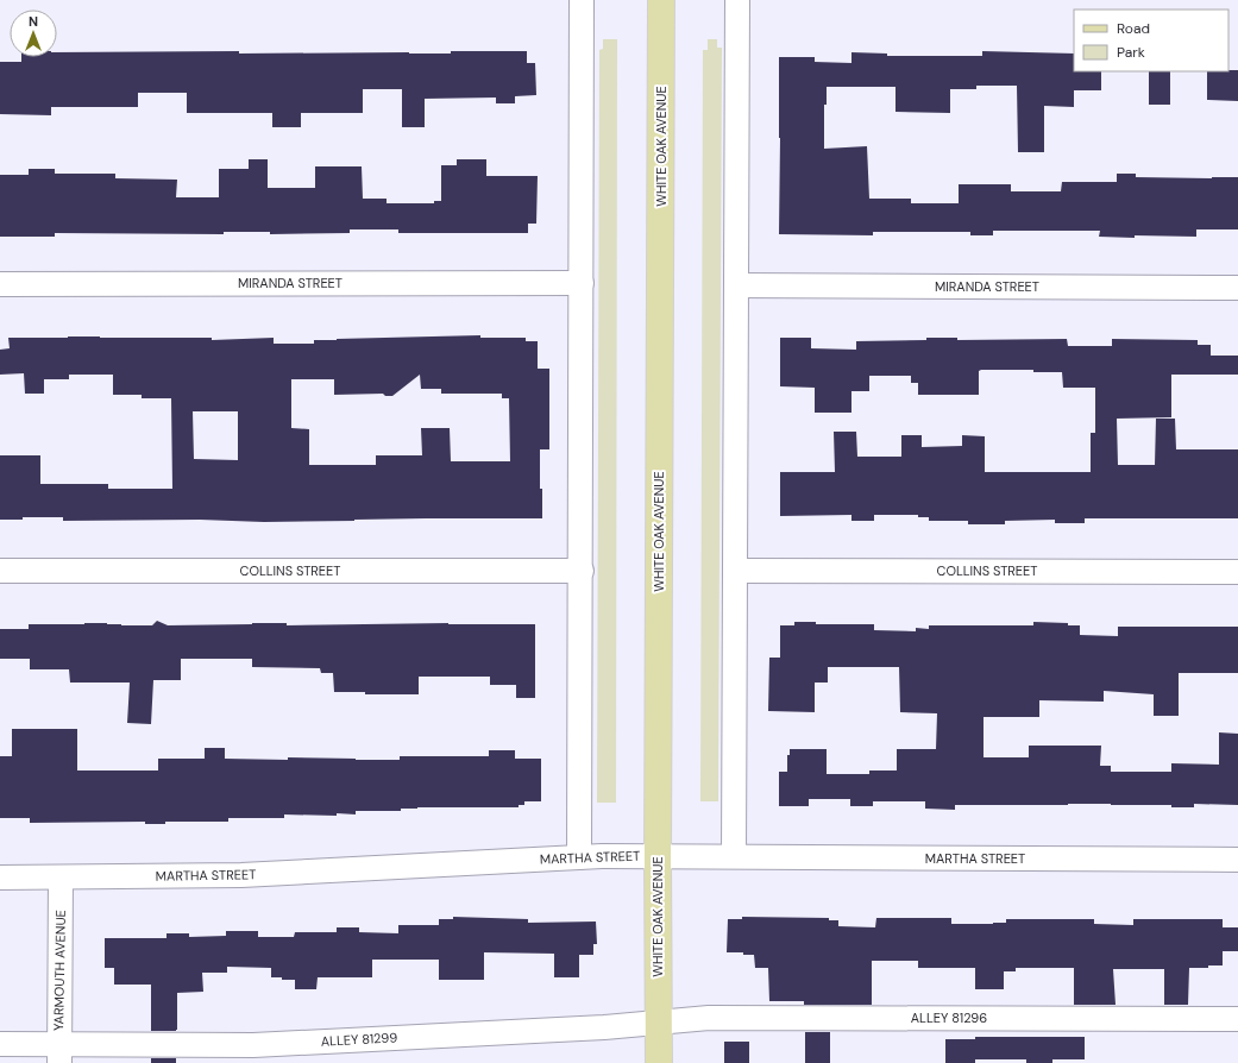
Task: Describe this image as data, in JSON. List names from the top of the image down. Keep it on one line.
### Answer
{"streets":{"main road":["WHITE OAK AVENUE"],"street":["MIRANDA STREET","COLLINS STREET","MARTHA STREET","YARMOUTH AVENUE","ALLEY 81296","ALLEY 81299"]},"crossings":[["WHITE OAK AVENUE","MARTHA STREET"],["WHITE OAK AVENUE","ALLEY 81296"],["WHITE OAK AVENUE","ALLEY 81299"],["MARTHA STREET","YARMOUTH AVENUE"],["YARMOUTH AVENUE","ALLEY 81299"],["ALLEY 81296","ALLEY 81299"]],"legend":["Road","Park"],"north":"top"}
